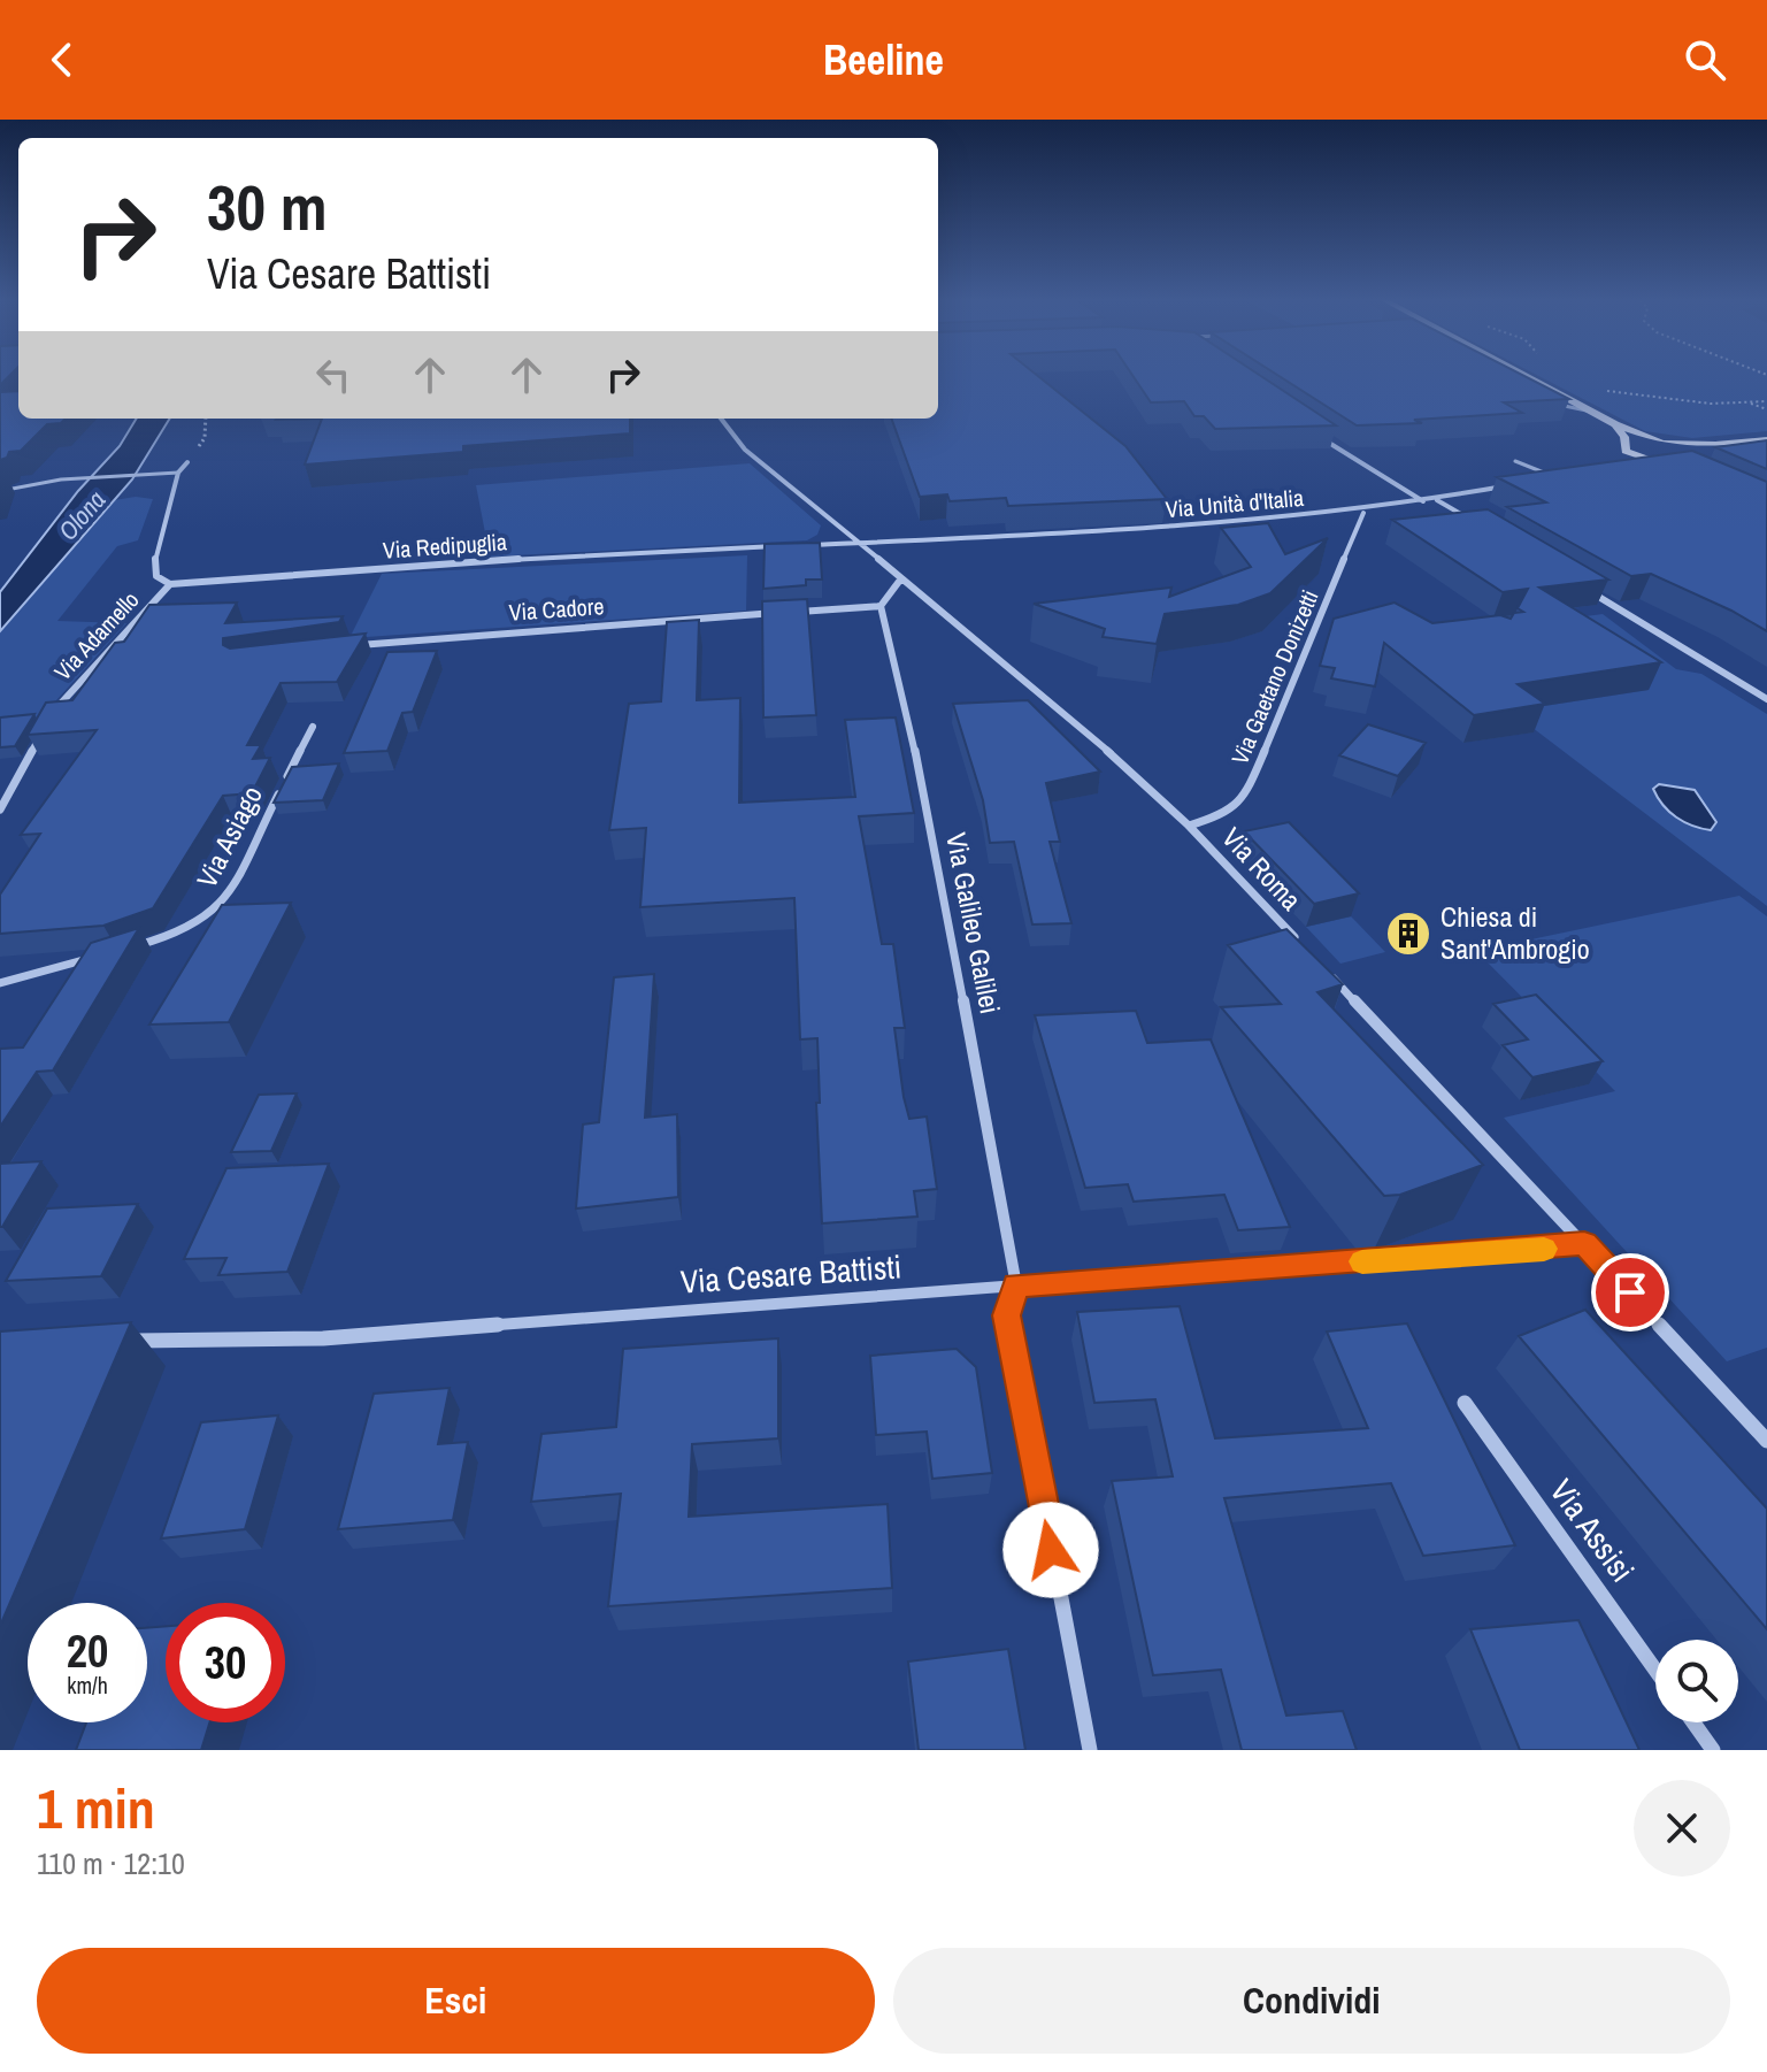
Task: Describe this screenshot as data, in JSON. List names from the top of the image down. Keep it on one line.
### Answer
{"streets":{"street":["Via Unità d'Italia","Via Redipuglia","Via Cadore","Via Adamello","Via Gaetano Donizetti","Via Asiago","Via Roma","Via Galileo Galilei","Via Cesare Battisti","Via Assisi"]},"crossings":[["Via Unità d'Italia","Via Gaetano Donizetti"],["Via Unità d'Italia","Via Roma"],["Via Redipuglia","Via Adamello"],["Via Cadore","Via Galileo Galilei"],["Via Gaetano Donizetti","Via Roma"],["Via Galileo Galilei","Via Cesare Battisti"]],"water":["Olona"],"places":{"building":["Chiesa di Sant'Ambrogio"]},"page":{"header":"Beeline","turn":["30 m","Via Cesare Battisti"],"speed":"20 km/h","limit":"30","heading":["1 min","110 m · 12:10"],"buttons":["Esci","Condividi"]}}
